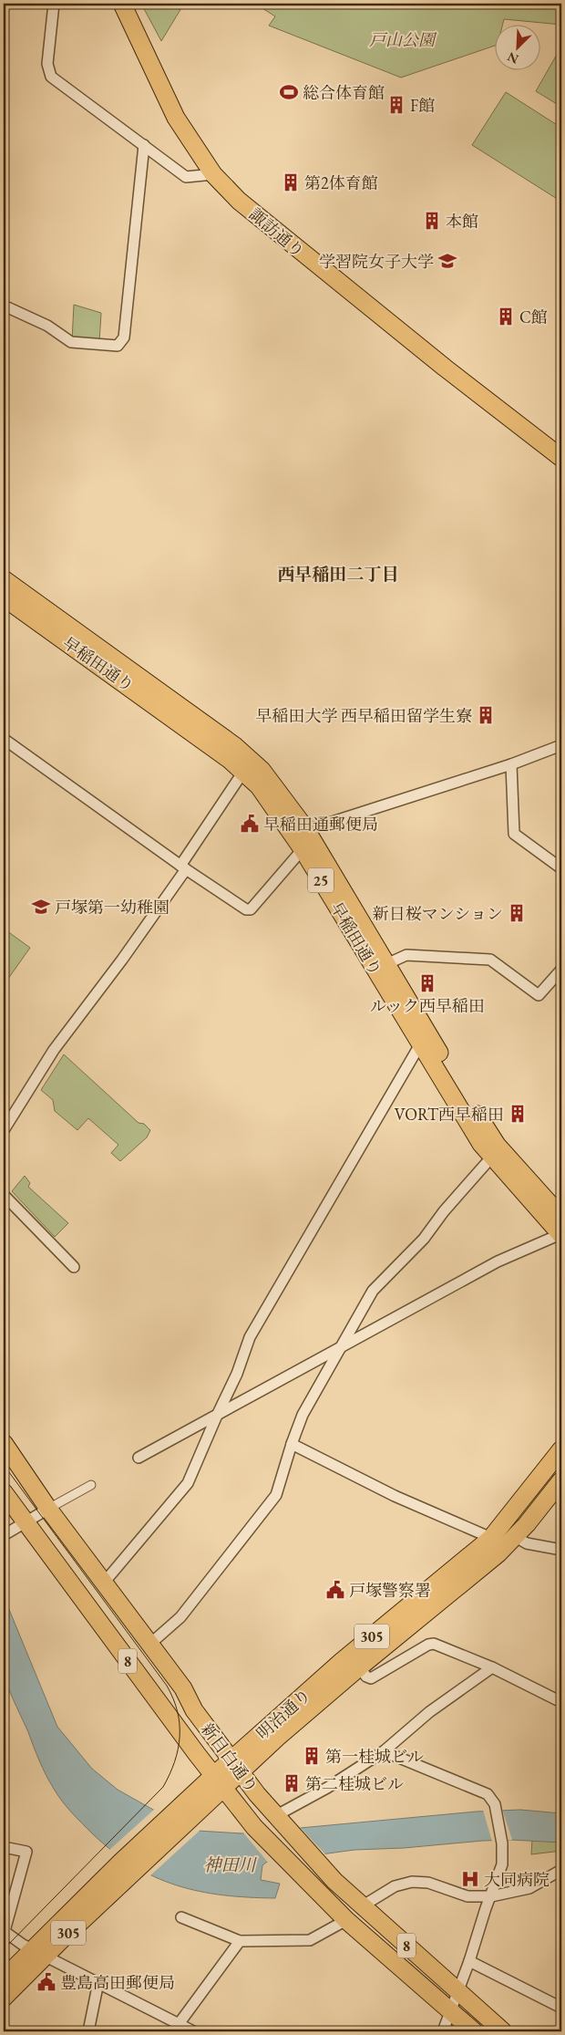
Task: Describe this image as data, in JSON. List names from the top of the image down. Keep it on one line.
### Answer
{"streets":{"main road":["諏訪通り","早稲田通り","25","305","8","明治通り","新目白通り"]},"crossings":[["明治通り","新目白通り"]],"districts":["西早稲田二丁目"],"water":["神田川"],"parks":["戸山公園"],"places":{"sports":["総合体育館"],"building":["F館","第2体育館","本館","C館","早稲田大学 西早稲田留学生寮","新日桜マンション","ルック西早稲田","VORT西早稲田","第一桂城ビル","第二桂城ビル"],"school or university":["学習院女子大学","戸塚第一幼稚園"],"public building":["早稲田通郵便局","戸塚警察署","豊島高田郵便局"],"hospital":["大同病院"]},"north":"bottom left"}
